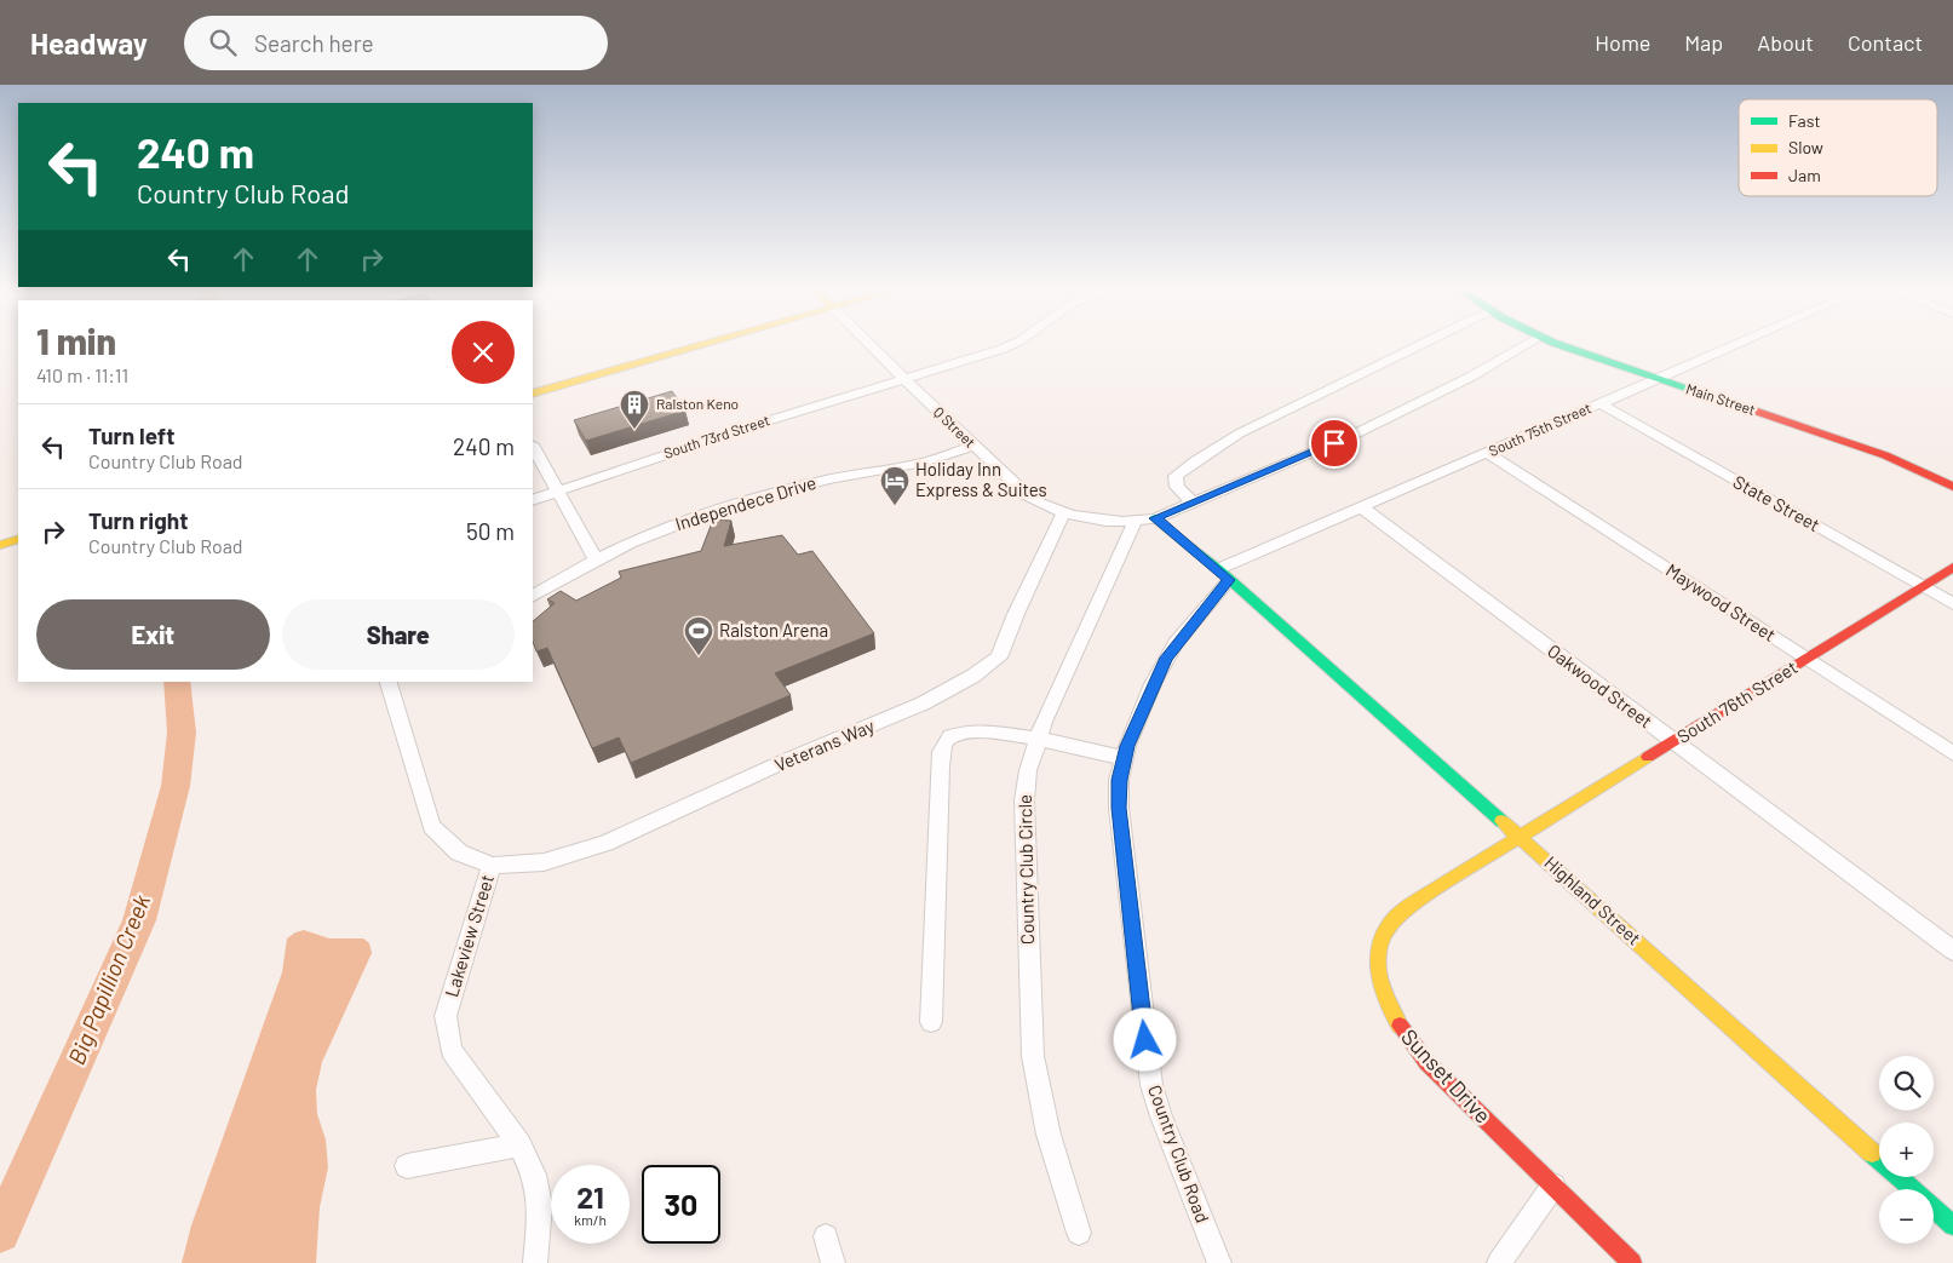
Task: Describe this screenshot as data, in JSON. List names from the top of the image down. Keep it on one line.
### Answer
{"streets":{"street":["Main Street","Q Street","South 75th Street","South 73rd Street","Independece Drive","State Street","Maywood Street","Oakwood Street","South 76th Street","Veterans Way","Country Club Circle","Highland Street","Lakeview Street","Sunset Drive","Country Club Road"]},"crossings":[["Main Street","South 75th Street"],["Q Street","South 73rd Street"],["Q Street","Independece Drive"],["Q Street","Veterans Way"],["Q Street","Country Club Circle"],["South 75th Street","State Street"],["South 75th Street","Maywood Street"],["South 75th Street","Oakwood Street"],["South 75th Street","Highland Street"],["South 75th Street","Country Club Road"],["State Street","South 76th Street"],["Maywood Street","South 76th Street"],["Oakwood Street","South 76th Street"],["South 76th Street","Highland Street"],["South 76th Street","Sunset Drive"],["Veterans Way","Lakeview Street"],["Highland Street","Sunset Drive"],["Highland Street","Country Club Road"]],"water":["Big Papillion Creek"],"places":{"building":["Ralston Keno"],"hotel":["Holiday Inn Express & Suites"],"sports":["Ralston Arena"]},"legend":["Fast","Slow","Jam"],"page":{"header":"Headway","search":"Search here","nav":["Home","Map","About","Contact"],"turn":["240 m","Country Club Road"],"heading":["1 min","410 m · 11:11"],"list":[{"name":"Turn left","note":"Country Club Road","value":"240 m"},{"name":"Turn right","note":"Country Club Road","value":"50 m"}],"buttons":["Exit","Share"],"map_buttons":["+","−"],"speed":"21 km/h","limit":"30"}}
